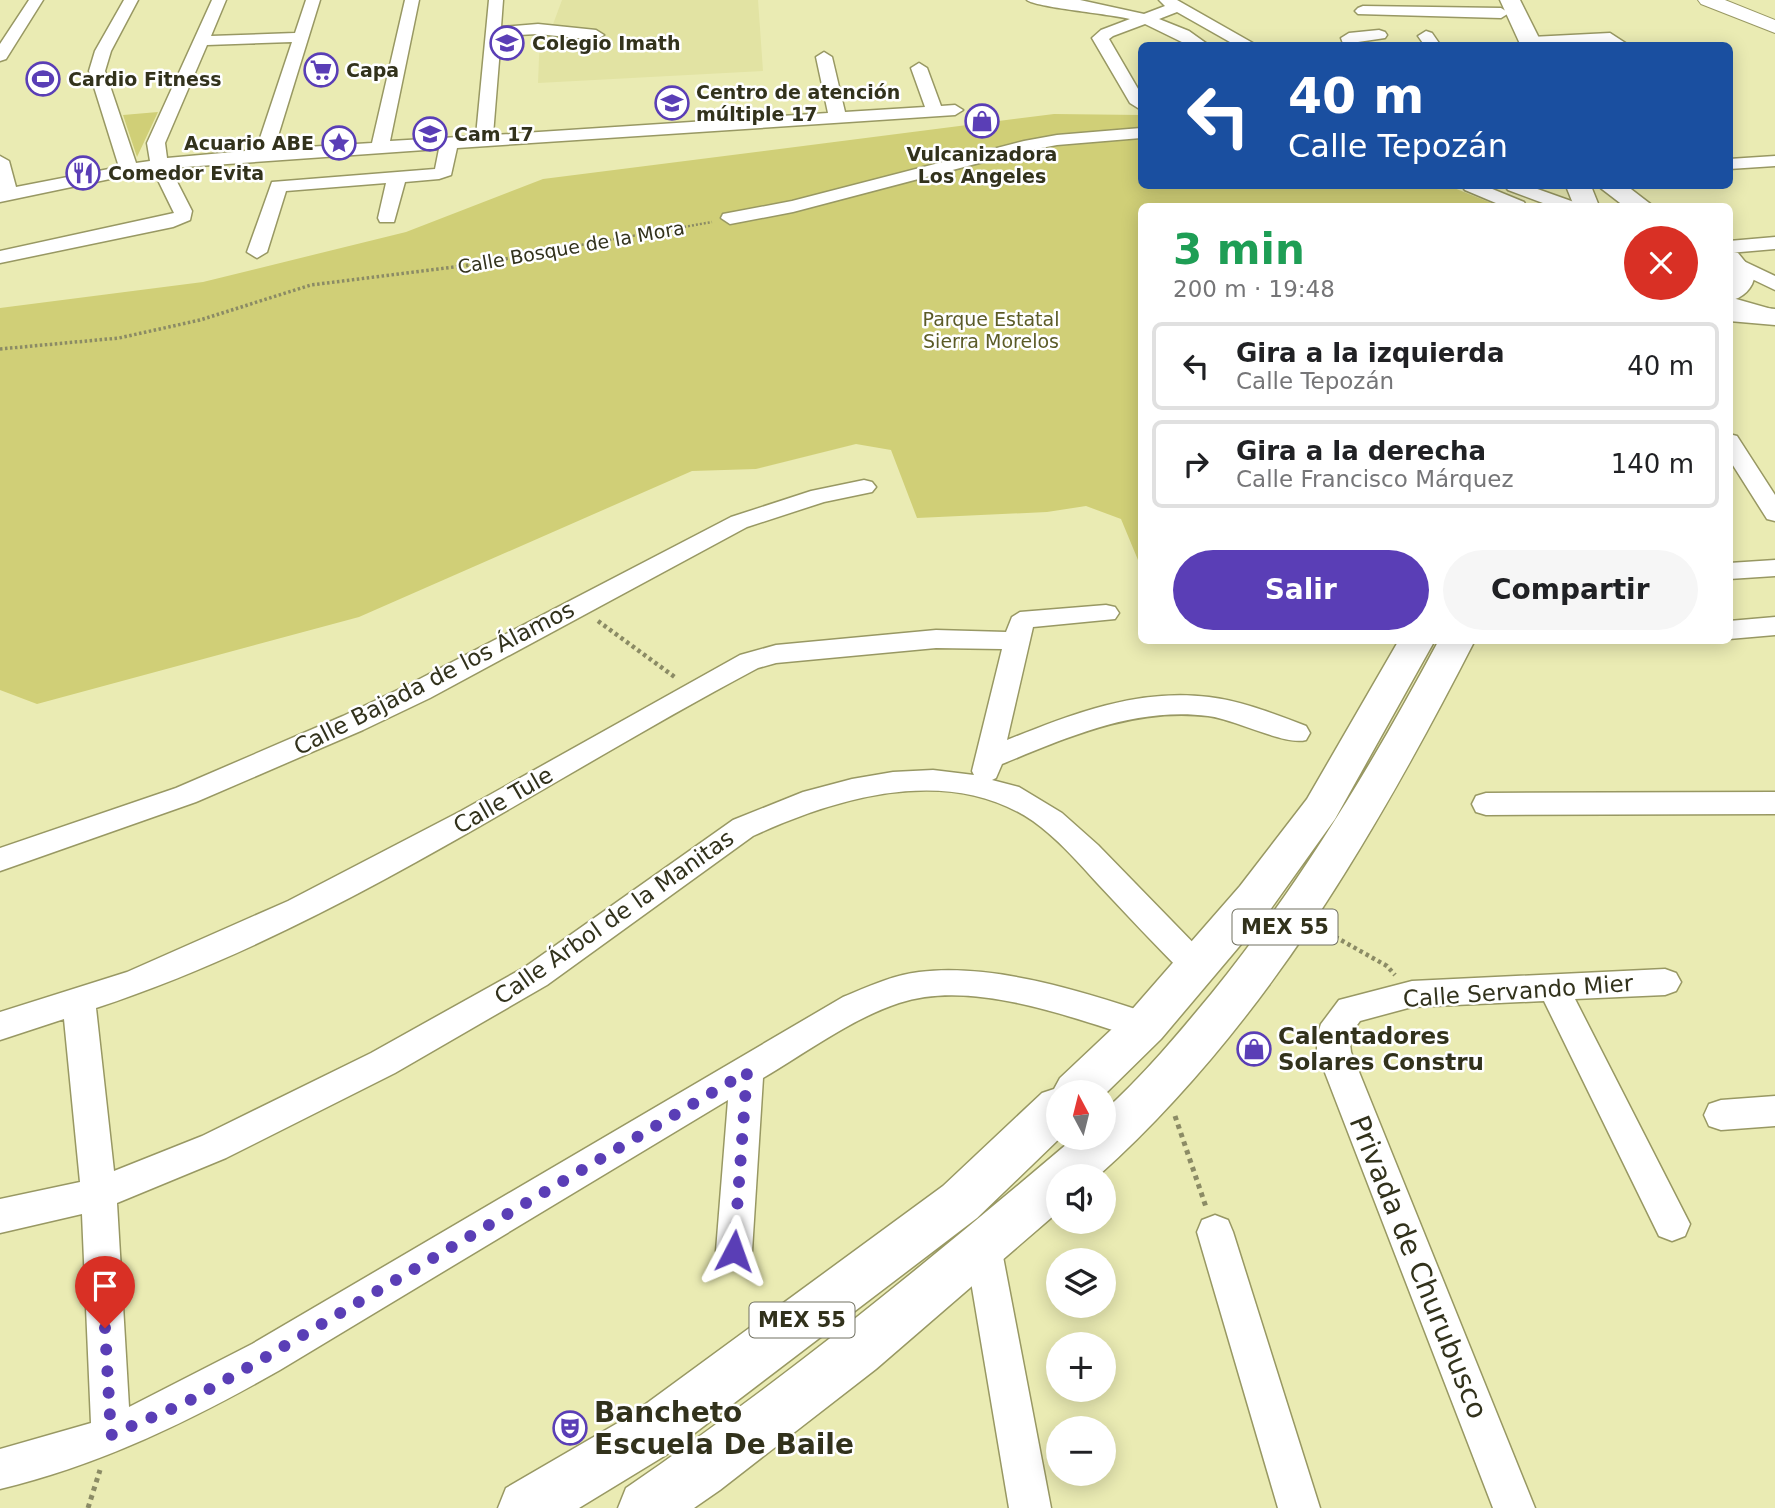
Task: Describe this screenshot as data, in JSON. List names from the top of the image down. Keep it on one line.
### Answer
{"streets":{"highway":["MEX 55"],"street":["Calle Bajada de los Álamos","Calle Tule","Calle Árbol de la Manitas","Calle Servando Mier","Privada de Churubusco"],"path":["Calle Bosque de la Mora"]},"crossings":[["Calle Árbol de la Manitas","MEX 55"],["Calle Servando Mier","Privada de Churubusco"]],"parks":["Parque Estatal Sierra Morelos"],"places":{"school or university":["Colegio Imath","Centro de atención múltiple 17","Cam 17"],"supermarket":["Capa"],"sports":["Cardio Fitness"],"shop":["Vulcanizadora Los Angeles","Calentadores Solares Constru"],"place":["Acuario ABE"],"restaurant":["Comedor Evita"],"theatre":["Bancheto Escuela De Baile"]},"north":"top","page":{"turn":["40 m","Calle Tepozán"],"heading":["3 min","200 m · 19:48"],"list":[{"name":"Gira a la izquierda","note":"Calle Tepozán","value":"40 m"},{"name":"Gira a la derecha","note":"Calle Francisco Márquez","value":"140 m"}],"buttons":["Salir","Compartir"],"map_buttons":["+","−"]}}
